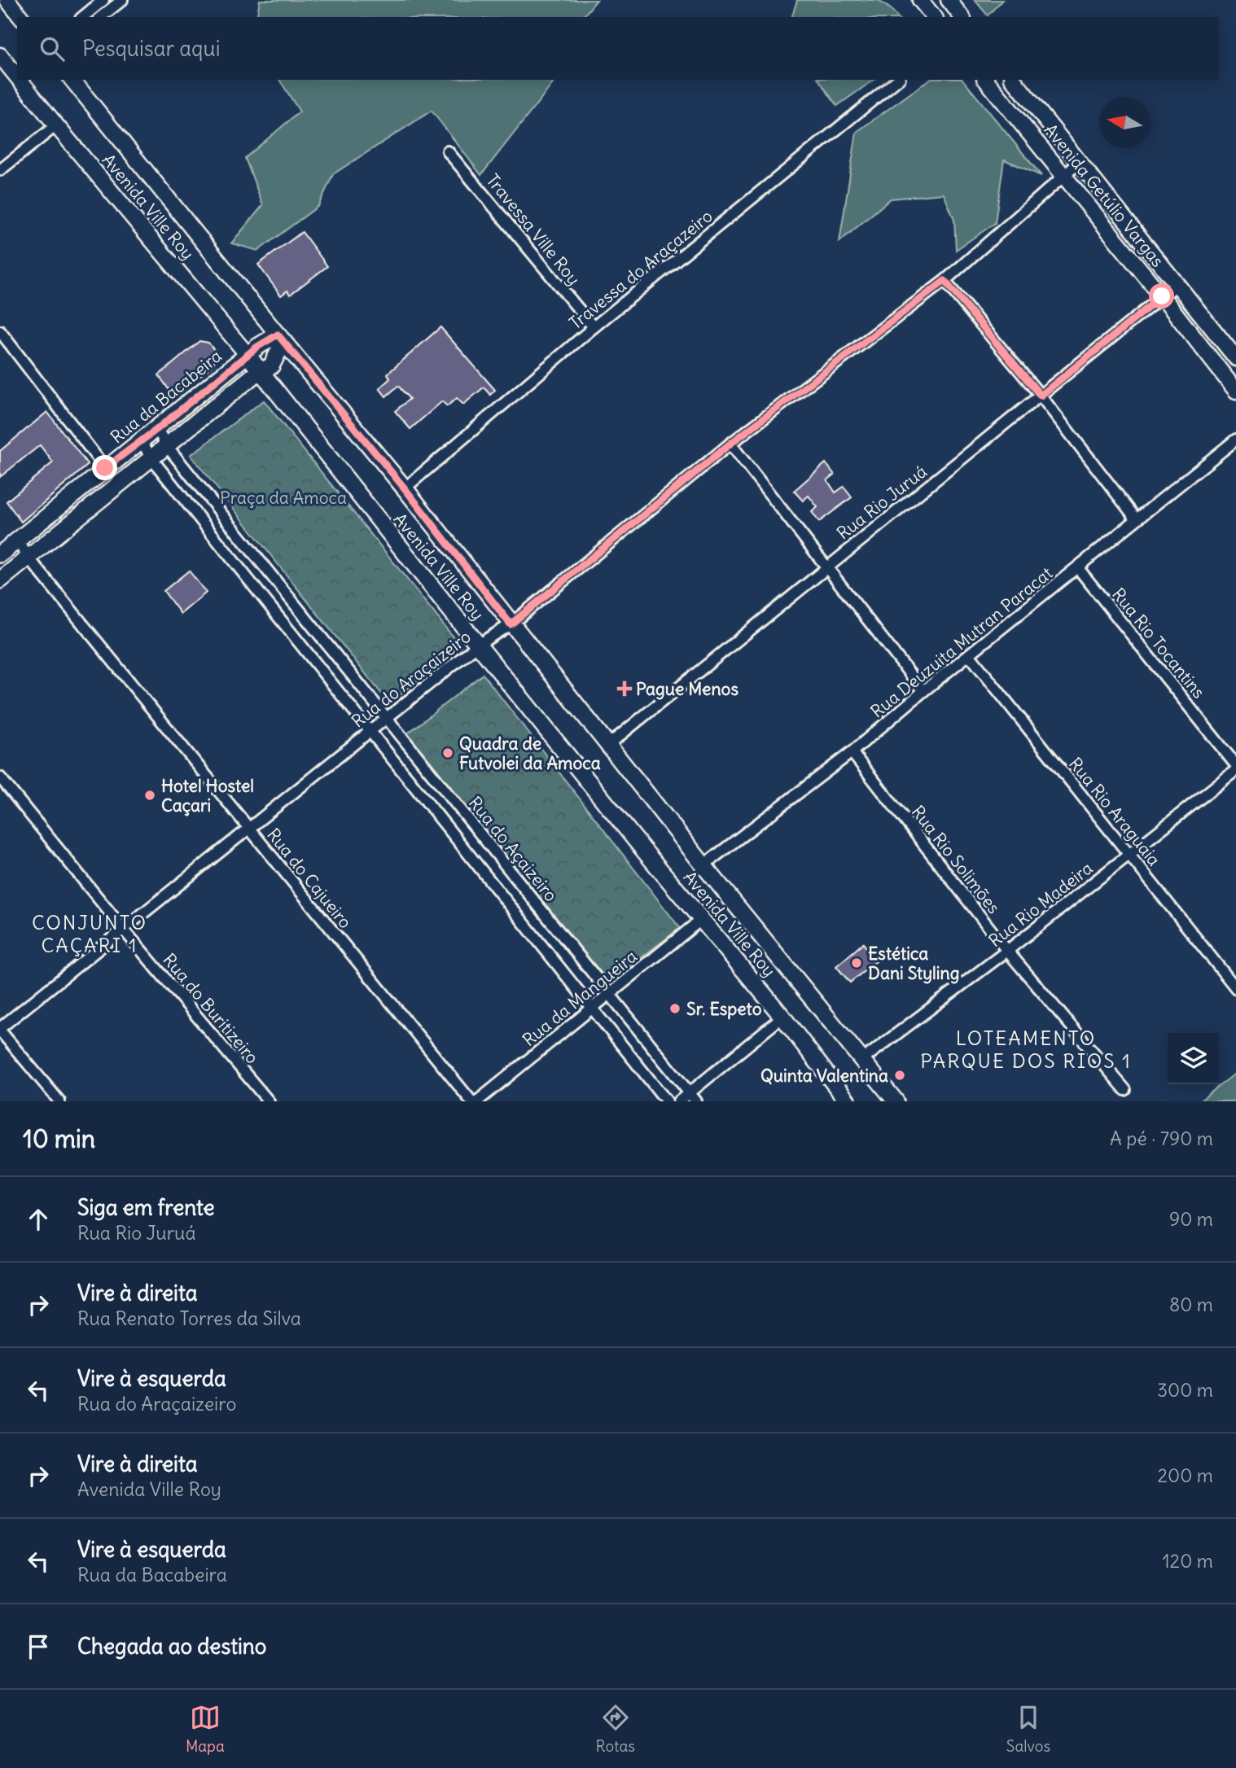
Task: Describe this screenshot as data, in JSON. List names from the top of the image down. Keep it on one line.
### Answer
{"streets":{"main road":["Avenida Getúlio Vargas","Avenida Ville Roy","Rua da Bacabeira"],"street":["Travessa Ville Roy","Travessa do Araçazeiro","Rua Rio Juruá","Rua Deuzuita Mutran Paracat","Rua Rio Tocantins","Rua do Araçaizeiro","Rua Rio Araguaia","Rua do Açaizeiro","Rua Rio Solimões","Rua do Cajueiro","Rua Rio Madeira","Rua da Mangueira","Rua do Buritizeiro"]},"crossings":[["Avenida Getúlio Vargas","Rua Rio Juruá"],["Avenida Getúlio Vargas","Rua do Araçaizeiro"],["Avenida Ville Roy","Travessa do Araçazeiro"],["Avenida Ville Roy","Rua da Bacabeira"],["Avenida Ville Roy","Rua Rio Juruá"],["Avenida Ville Roy","Rua Deuzuita Mutran Paracat"],["Avenida Ville Roy","Rua do Araçaizeiro"],["Avenida Ville Roy","Rua Rio Madeira"],["Avenida Ville Roy","Rua da Mangueira"],["Travessa Ville Roy","Travessa do Araçazeiro"],["Rua da Bacabeira","Rua do Açaizeiro"],["Rua da Bacabeira","Rua do Cajueiro"],["Rua Deuzuita Mutran Paracat","Rua Rio Tocantins"],["Rua Deuzuita Mutran Paracat","Rua Rio Araguaia"],["Rua Deuzuita Mutran Paracat","Rua Rio Solimões"],["Rua do Araçaizeiro","Rua do Açaizeiro"],["Rua do Araçaizeiro","Rua do Cajueiro"],["Rua do Araçaizeiro","Rua do Buritizeiro"],["Rua Rio Araguaia","Rua Rio Madeira"],["Rua do Açaizeiro","Rua da Mangueira"],["Rua Rio Solimões","Rua Rio Madeira"]],"districts":["CONJUNTO CAÇARI 1","LOTEAMENTO PARQUE DOS RIOS 1"],"parks":["Praça da Amoca"],"places":{"health":["Pague Menos"],"other":["Quadra de Futvolei da Amoca","Hotel Hostel Caçari","Estética Dani Styling","Sr. Espeto","Quinta Valentina"]},"north":"left","page":{"search":"Pesquisar aqui","heading":["10 min","A pé · 790 m"],"list":[["Siga em frente","Rua Rio Juruá","90 m"],["Vire à direita","Rua Renato Torres da Silva","80 m"],["Vire à esquerda","Rua do Araçaizeiro","300 m"],["Vire à direita","Avenida Ville Roy","200 m"],["Vire à esquerda","Rua da Bacabeira","120 m"],"Chegada ao destino"],"nav":["Mapa","Rotas","Salvos"]}}
